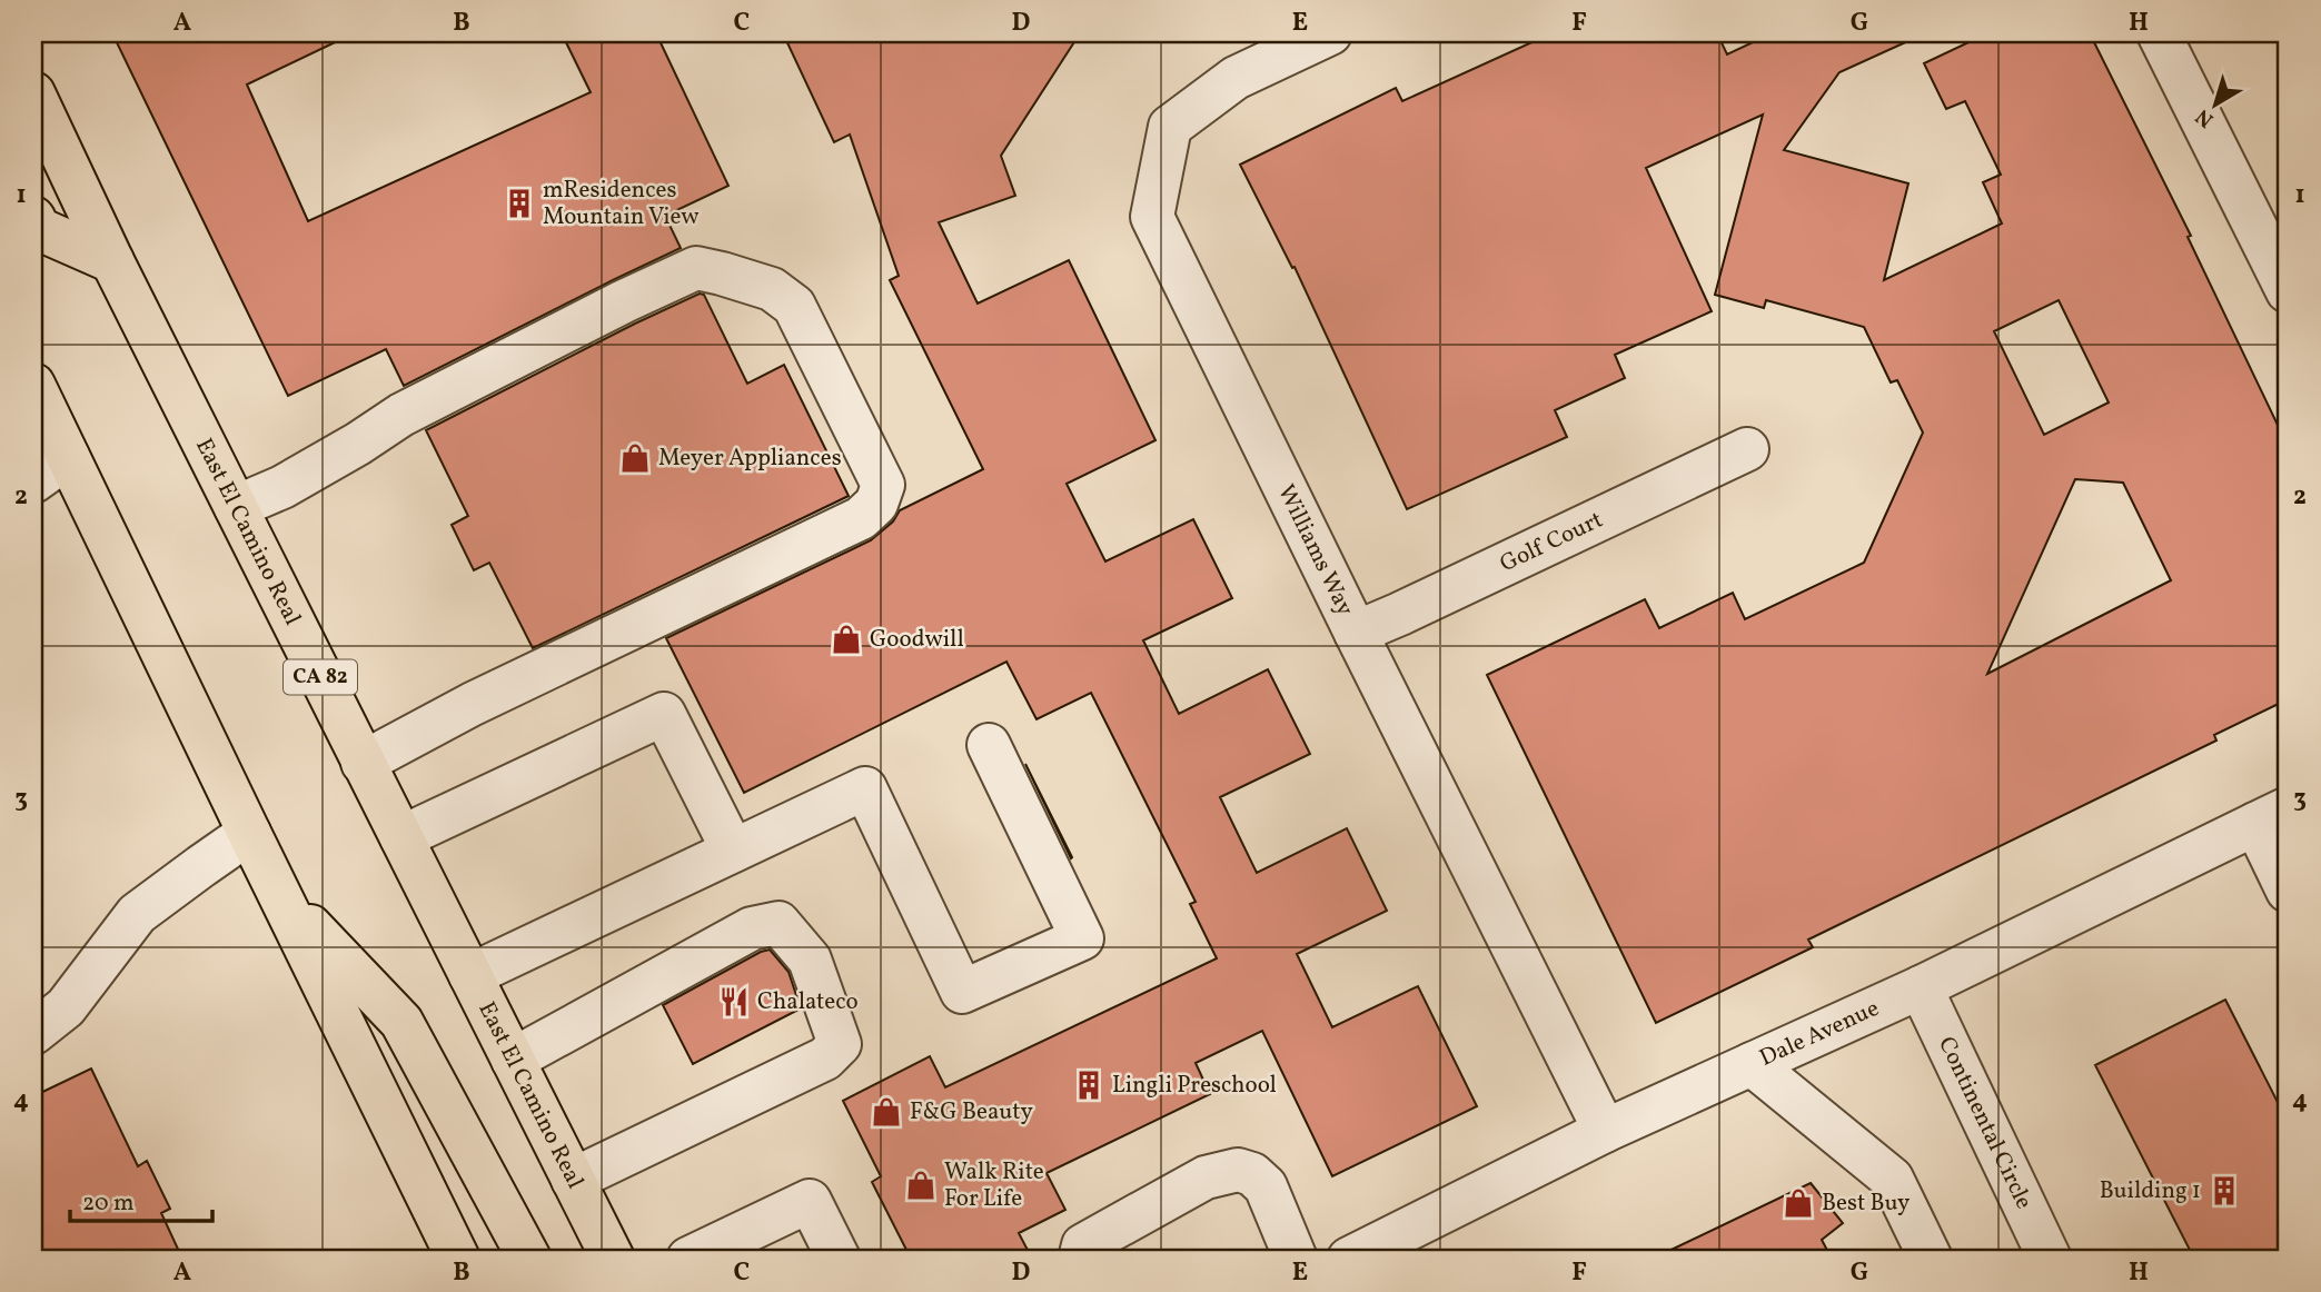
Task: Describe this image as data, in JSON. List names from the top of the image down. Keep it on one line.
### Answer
{"streets":{"main road":["East El Camino Real","CA 82"],"street":["Golf Court","Williams Way","Dale Avenue","Continental Circle"]},"crossings":[["Golf Court","Williams Way"],["Williams Way","Dale Avenue"],["Dale Avenue","Continental Circle"]],"places":{"building":["mResidences Mountain View","Lingli Preschool","Building 1"],"shop":["Meyer Appliances","Goodwill","F&G Beauty","Walk Rite For Life","Best Buy"],"restaurant":["Chalateco"]},"scale_bar":"20 m","north":"bottom left","grid":{"columns":["A","B","C","D","E","F","G","H"],"rows":["1","2","3","4"]}}
